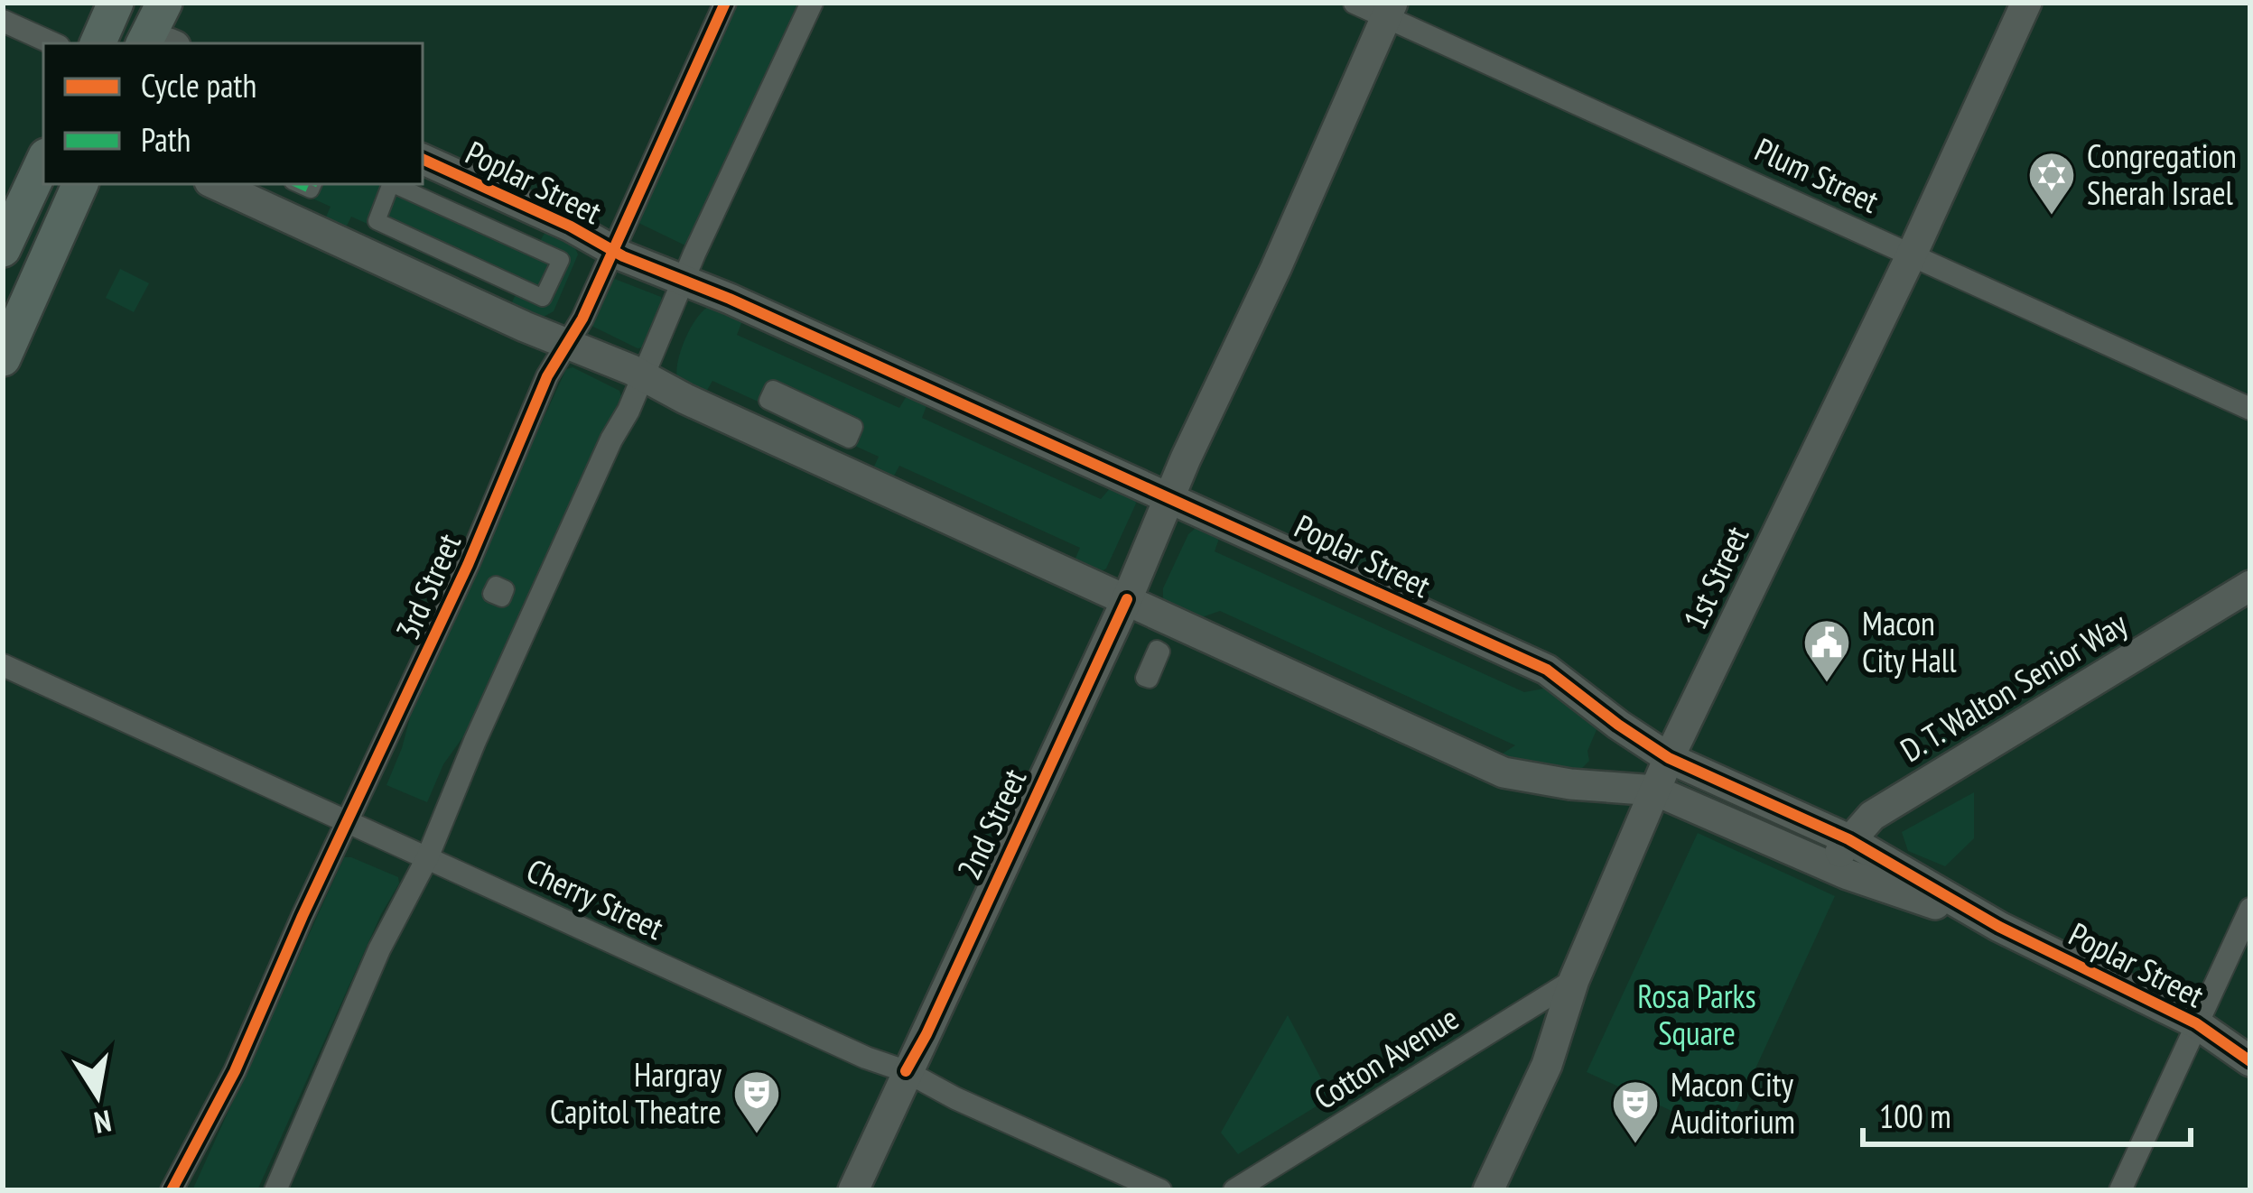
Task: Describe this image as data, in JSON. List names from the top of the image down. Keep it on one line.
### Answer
{"streets":{"street":["Plum Street","Poplar Street","1st Street","3rd Street","D. T. Walton Senior Way","2nd Street","Cherry Street","Cotton Avenue"]},"crossings":[["Plum Street","1st Street"],["Plum Street","2nd Street"],["Poplar Street","1st Street"],["Poplar Street","3rd Street"],["Poplar Street","D. T. Walton Senior Way"],["Poplar Street","2nd Street"],["1st Street","Cotton Avenue"],["3rd Street","Cherry Street"],["2nd Street","Cherry Street"]],"parks":["Rosa Parks Square"],"places":{"synagogue":["Congregation Sherah Israel"],"public building":["Macon City Hall"],"theatre":["Hargray Capitol Theatre","Macon City Auditorium"]},"legend":["Cycle path","Path"],"scale_bar":"100 m","north":"bottom"}
